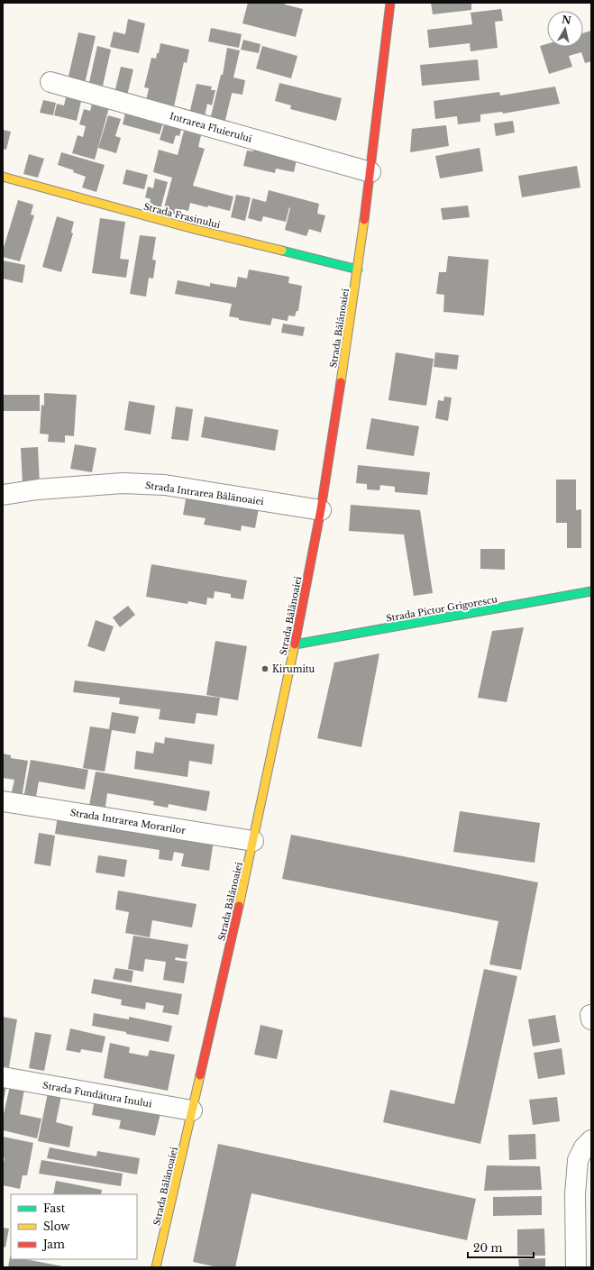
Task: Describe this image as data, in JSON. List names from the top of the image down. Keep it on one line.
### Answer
{"streets":{"main road":["Strada Frasinului","Strada Bălănoaiei","Strada Pictor Grigorescu"],"street":["Intrarea Fluierului","Strada Intrarea Bălănoaiei","Strada Intrarea Morarilor","Strada Fundătura Inului"]},"crossings":[["Intrarea Fluierului","Strada Bălănoaiei"],["Strada Frasinului","Strada Bălănoaiei"],["Strada Bălănoaiei","Strada Intrarea Bălănoaiei"],["Strada Bălănoaiei","Strada Pictor Grigorescu"],["Strada Bălănoaiei","Strada Intrarea Morarilor"],["Strada Bălănoaiei","Strada Fundătura Inului"]],"places":["Kirumitu"],"legend":["Fast","Slow","Jam"],"scale_bar":"20 m","north":"top"}
